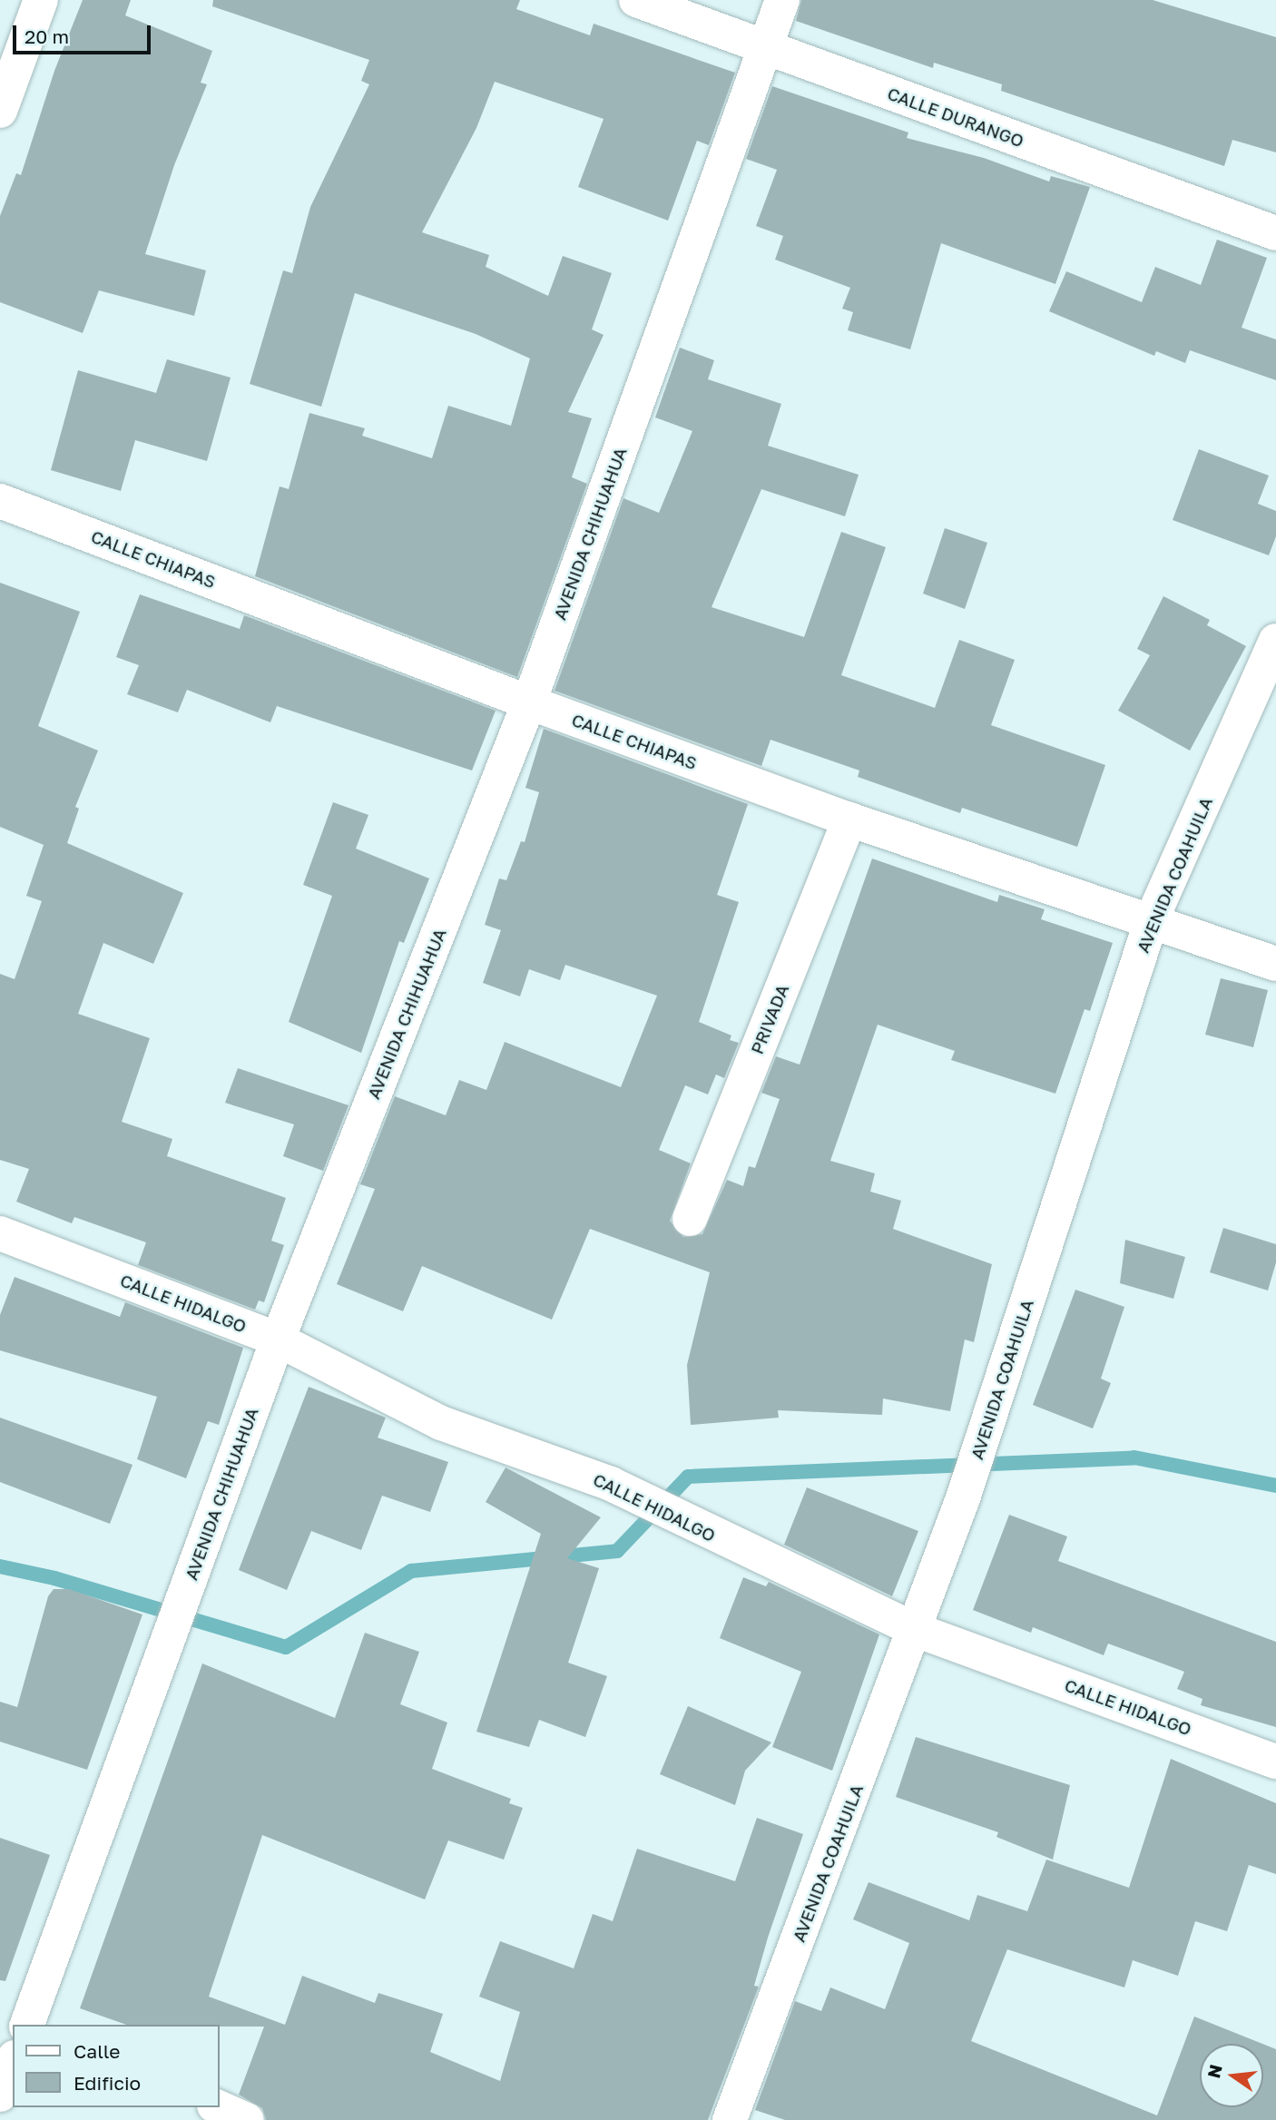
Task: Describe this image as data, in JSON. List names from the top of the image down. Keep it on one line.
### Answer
{"streets":{"street":["CALLE DURANGO","AVENIDA CHIHUAHUA","CALLE CHIAPAS","AVENIDA COAHUILA","PRIVADA","CALLE HIDALGO"]},"crossings":[["CALLE DURANGO","AVENIDA CHIHUAHUA"],["AVENIDA CHIHUAHUA","CALLE CHIAPAS"],["AVENIDA CHIHUAHUA","CALLE HIDALGO"],["CALLE CHIAPAS","AVENIDA COAHUILA"],["CALLE CHIAPAS","PRIVADA"],["AVENIDA COAHUILA","CALLE HIDALGO"]],"legend":["Calle","Edificio"],"scale_bar":"20 m","north":"left"}
